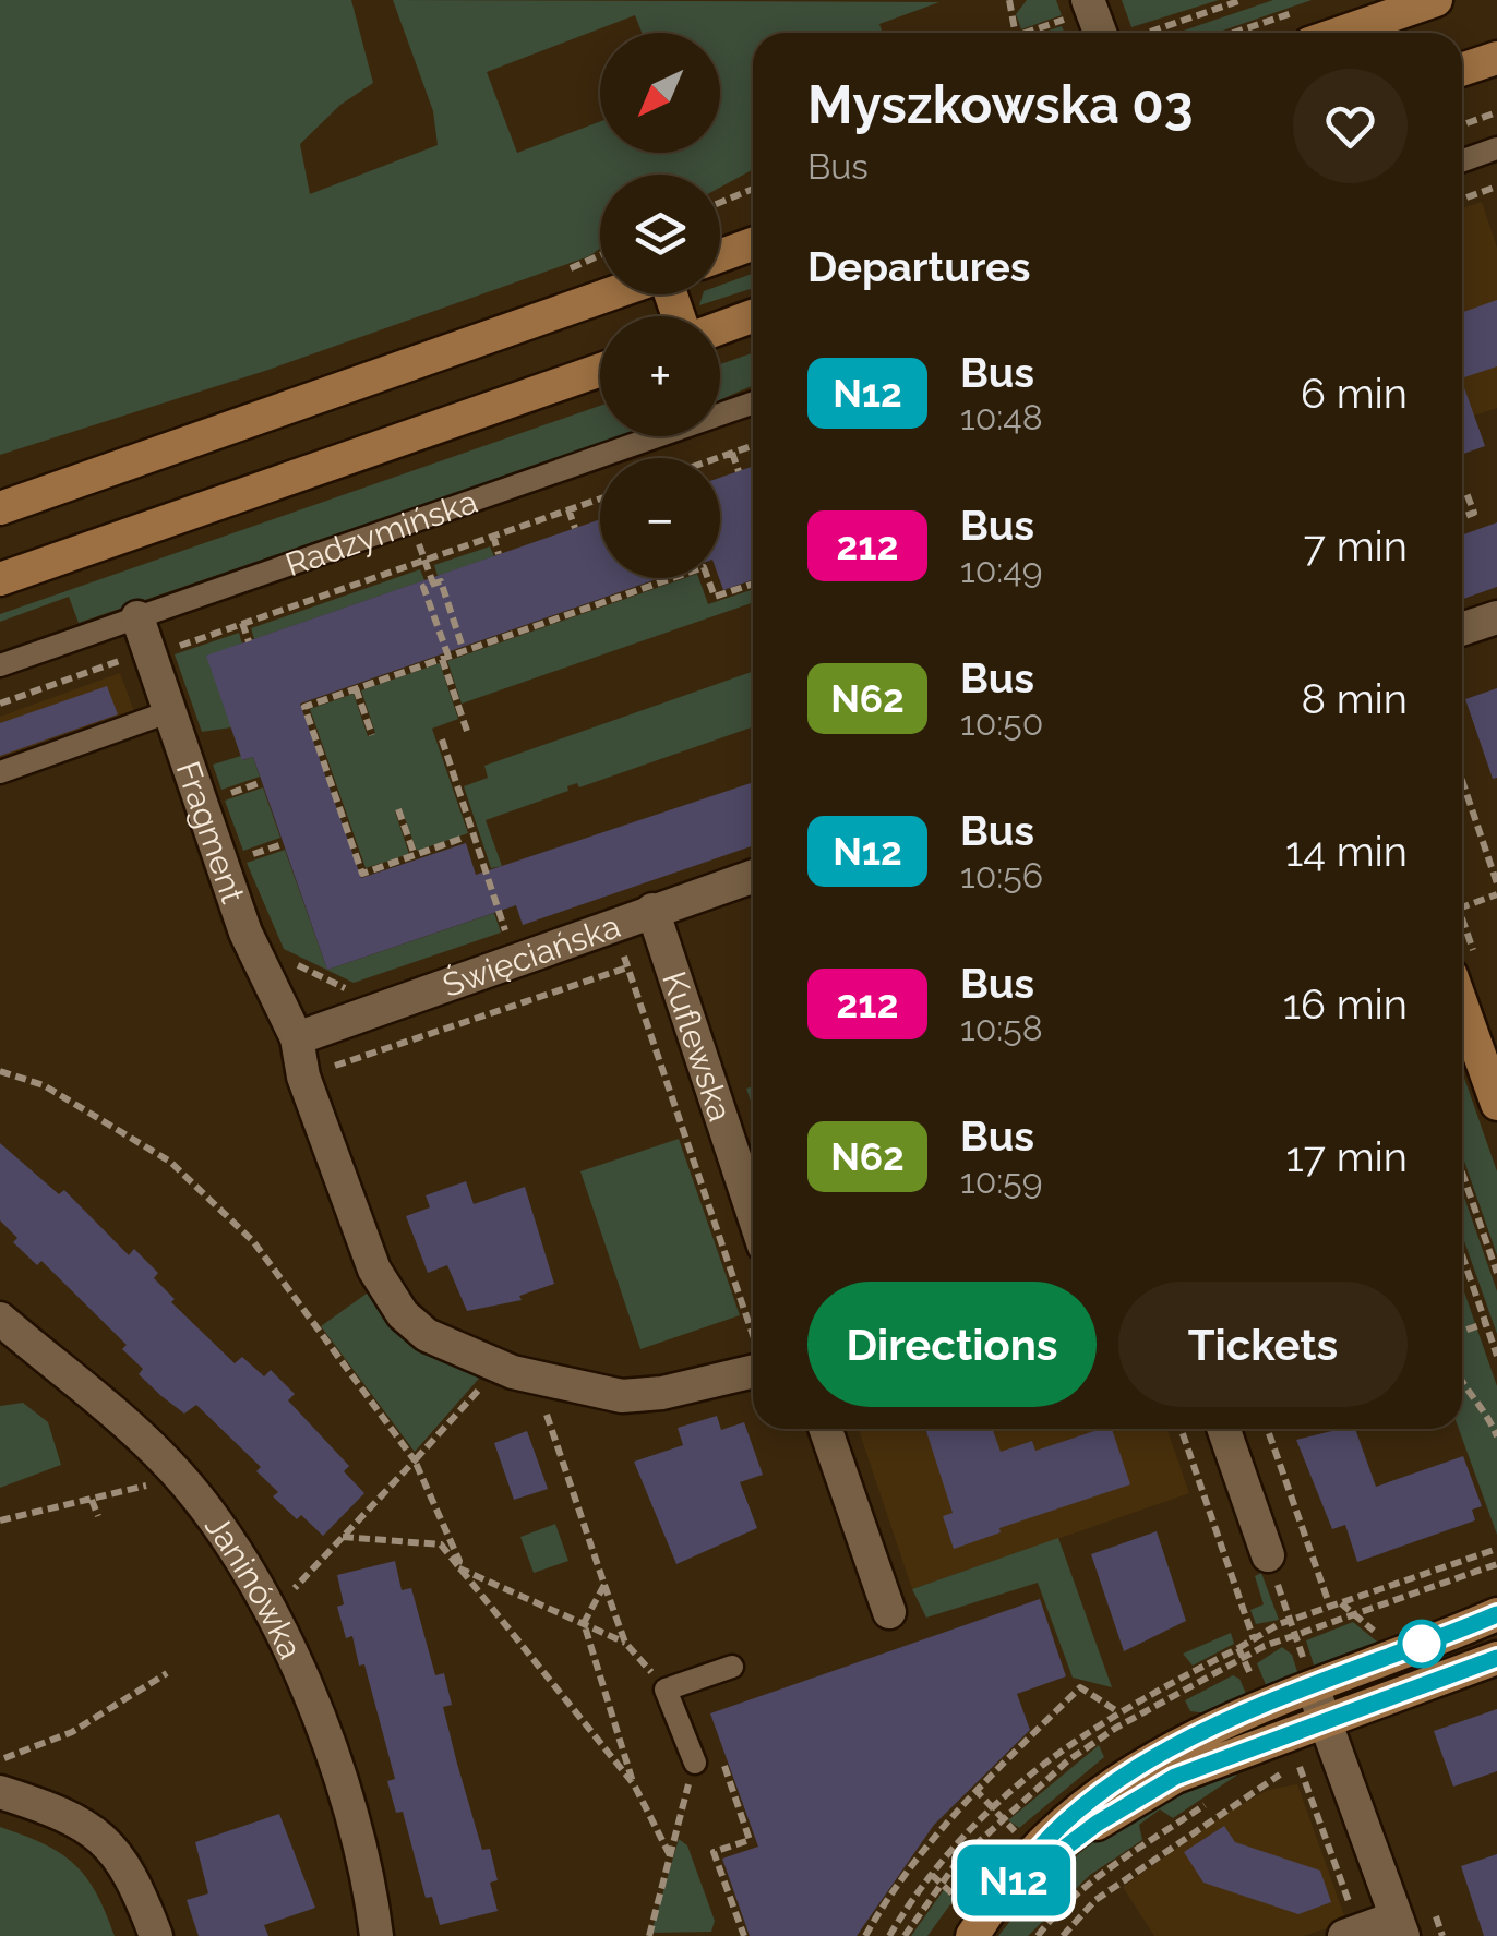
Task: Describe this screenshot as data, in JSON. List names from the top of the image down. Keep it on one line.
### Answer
{"streets":{"street":["Fragment","Święciańska","Kuflewska","Janinówka"],"lane":["Radzymińska"]},"crossings":[["Radzymińska","Fragment"],["Fragment","Święciańska"],["Święciańska","Kuflewska"]],"lines":["bus line N12"],"north":"bottom left","page":{"on_map":"N12","map_buttons":["+","−"],"heading":[["Myszkowska 03","Bus"],"Departures"],"list":[{"mark":"N12","name":"Bus","note":"10:48","value":"6 min"},{"mark":"212","name":"Bus","note":"10:49","value":"7 min"},{"mark":"N62","name":"Bus","note":"10:50","value":"8 min"},{"mark":"N12","name":"Bus","note":"10:56","value":"14 min"},{"mark":"212","name":"Bus","note":"10:58","value":"16 min"},{"mark":"N62","name":"Bus","note":"10:59","value":"17 min"}],"buttons":["Directions","Tickets"]}}
